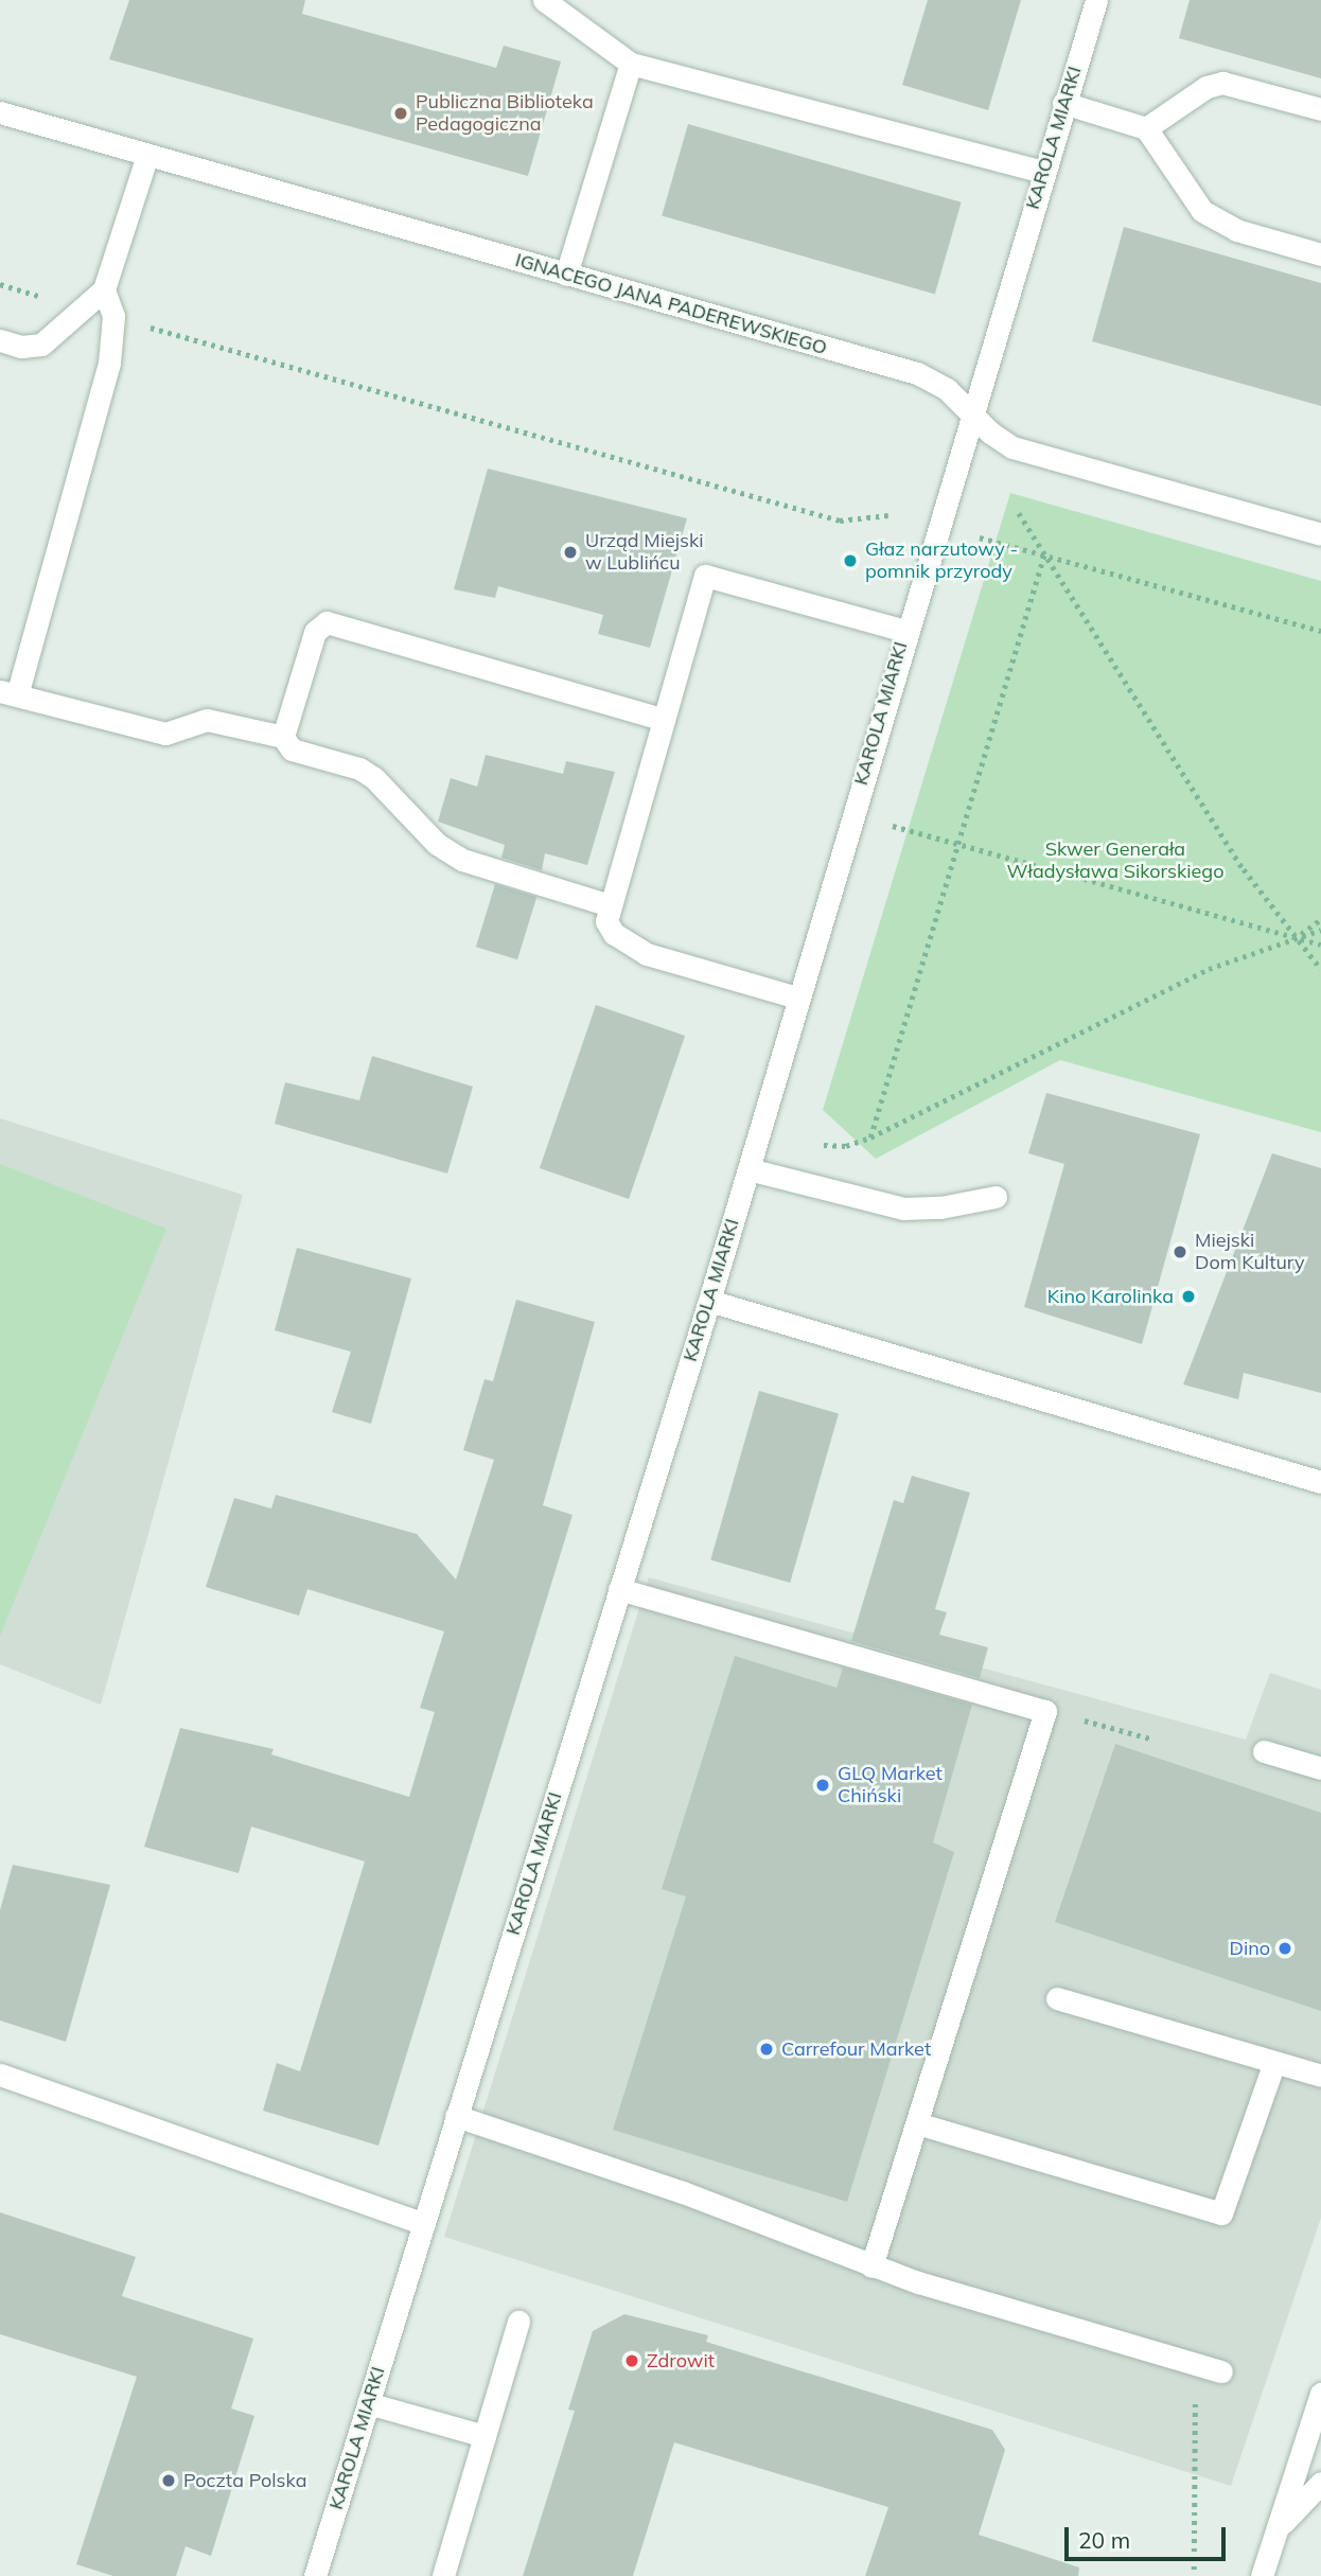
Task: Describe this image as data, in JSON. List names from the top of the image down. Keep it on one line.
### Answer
{"streets":{"street":["KAROLA MIARKI","IGNACEGO JANA PADEREWSKIEGO"]},"crossings":[["KAROLA MIARKI","IGNACEGO JANA PADEREWSKIEGO"]],"parks":["Skwer Generała Władysława Sikorskiego"],"places":["Publiczna Biblioteka Pedagogiczna","Urząd Miejski w Lublińcu","Głaz narzutowy - pomnik przyrody","Miejski Dom Kultury","Kino Karolinka","GLQ Market Chiński","Dino","Carrefour Market","Zdrowit","Poczta Polska"],"scale_bar":"20 m"}
